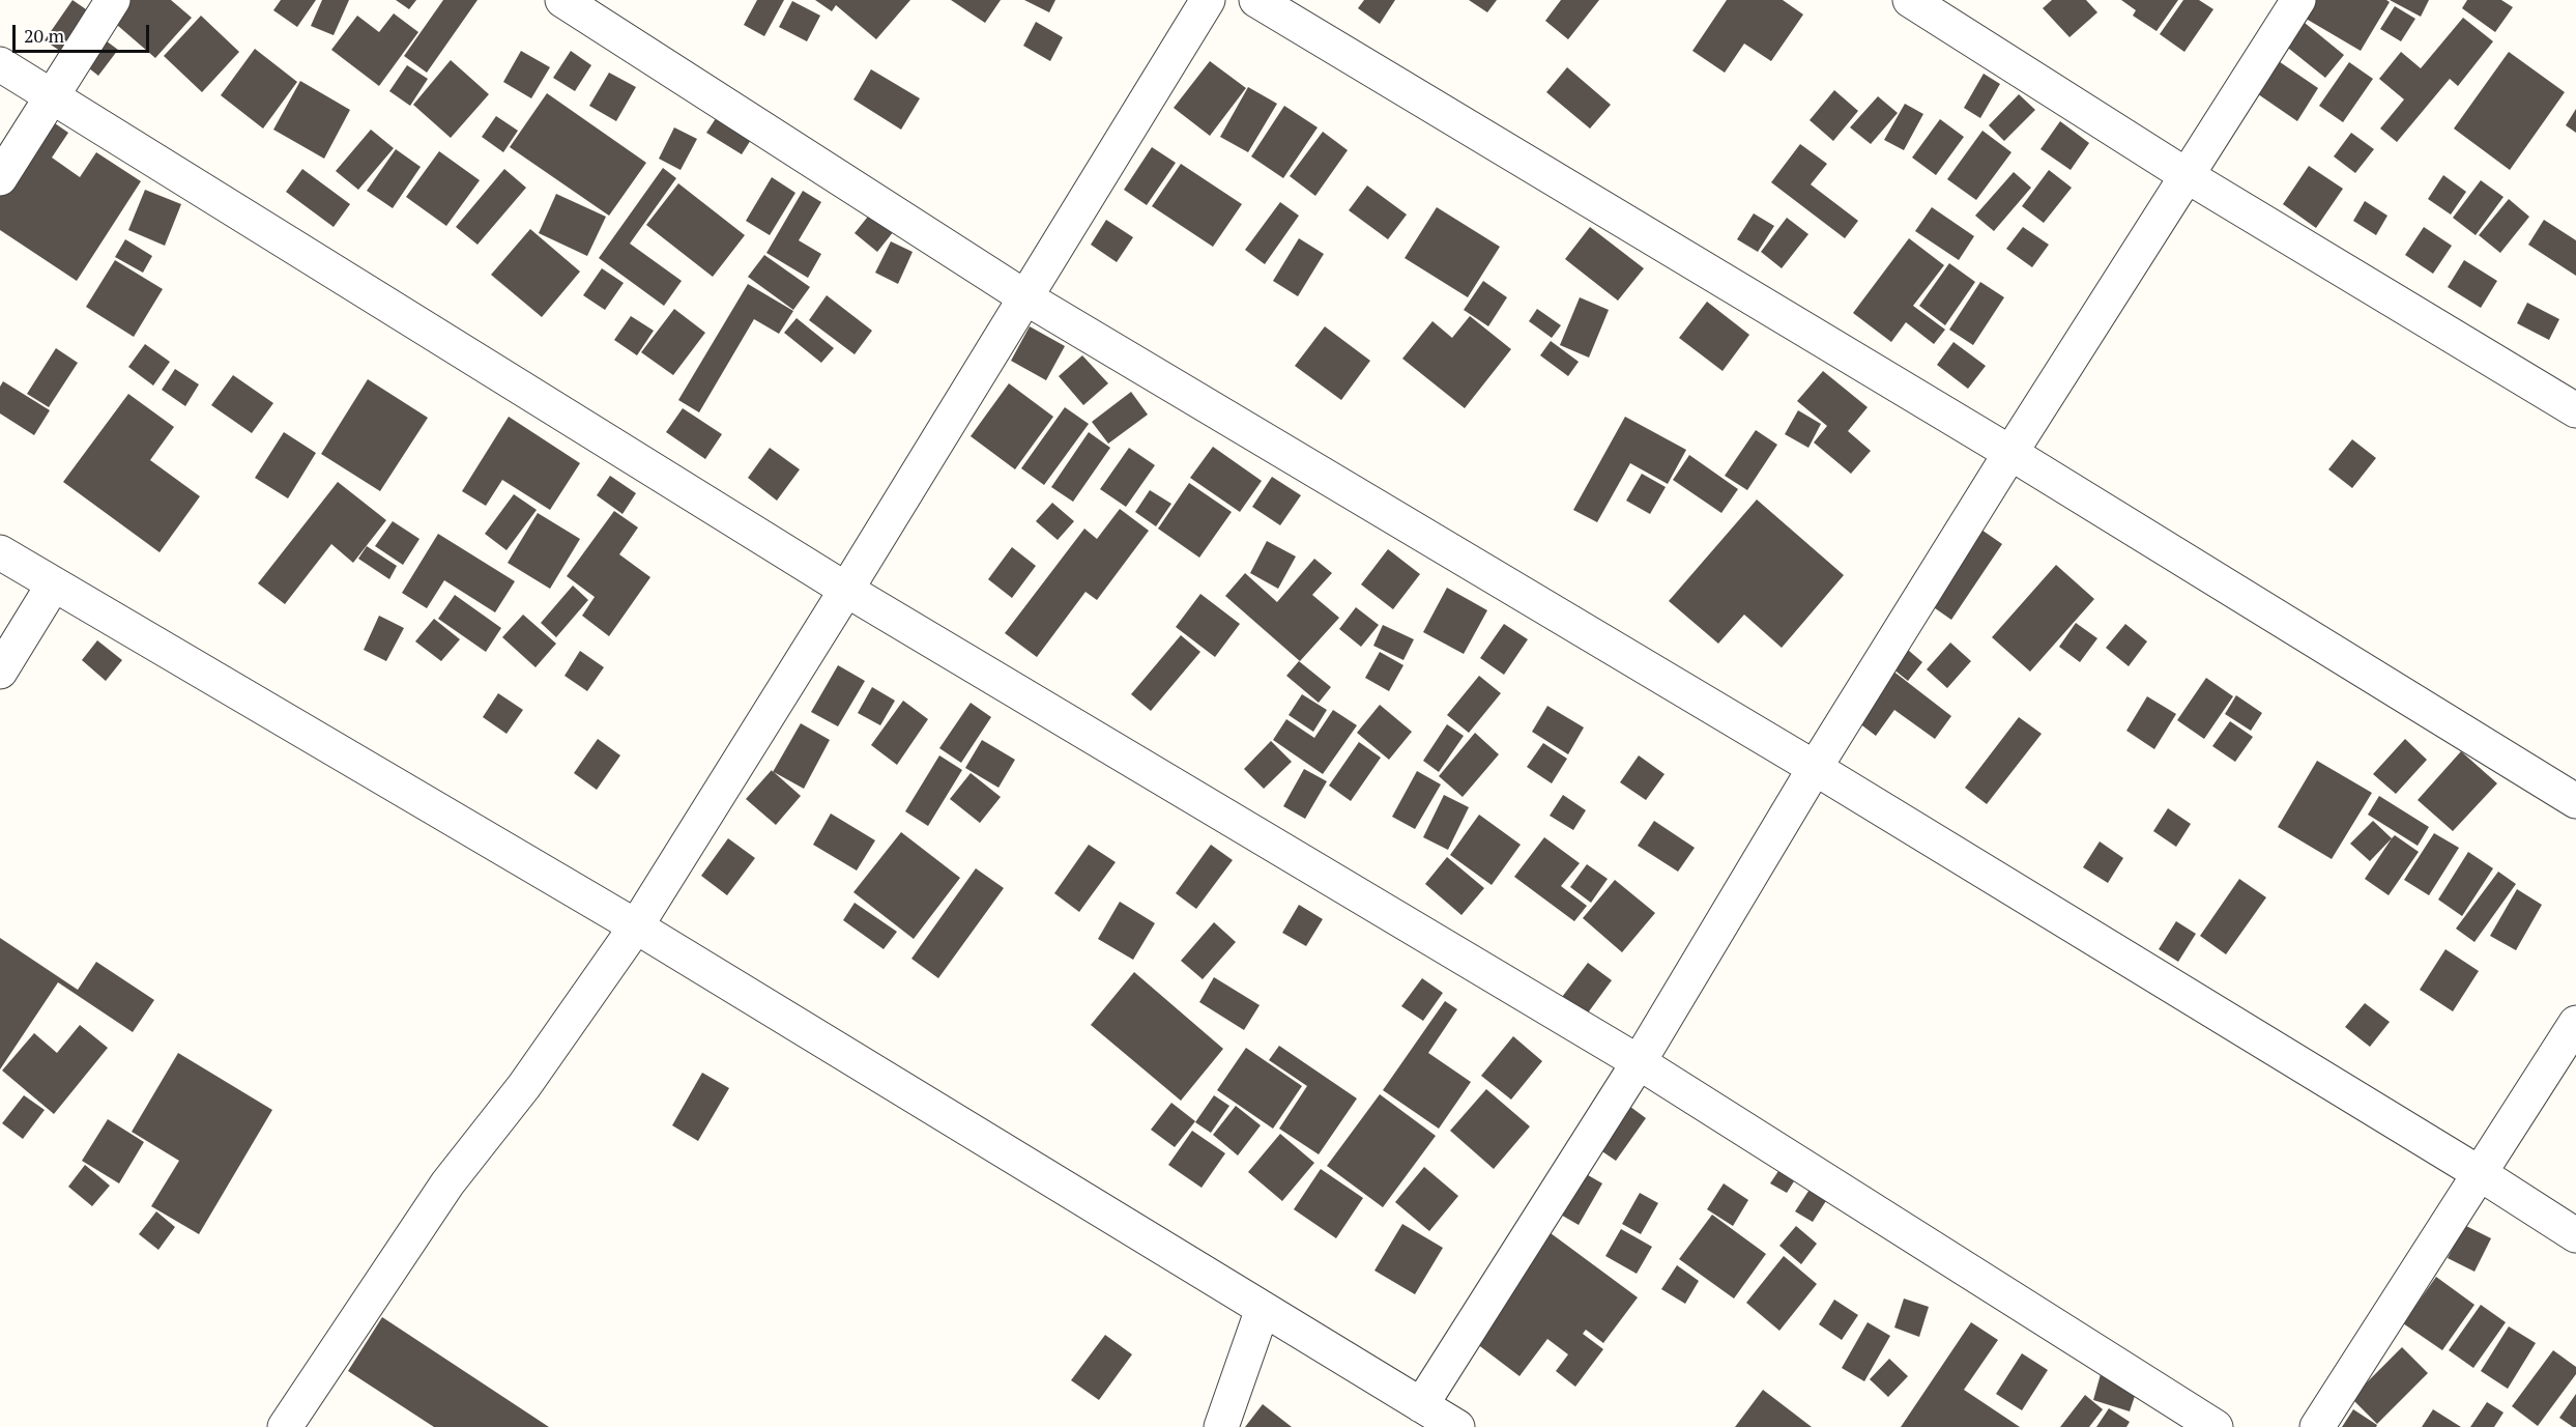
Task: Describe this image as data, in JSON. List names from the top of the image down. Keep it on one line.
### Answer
{"scale_bar":"20 m"}
